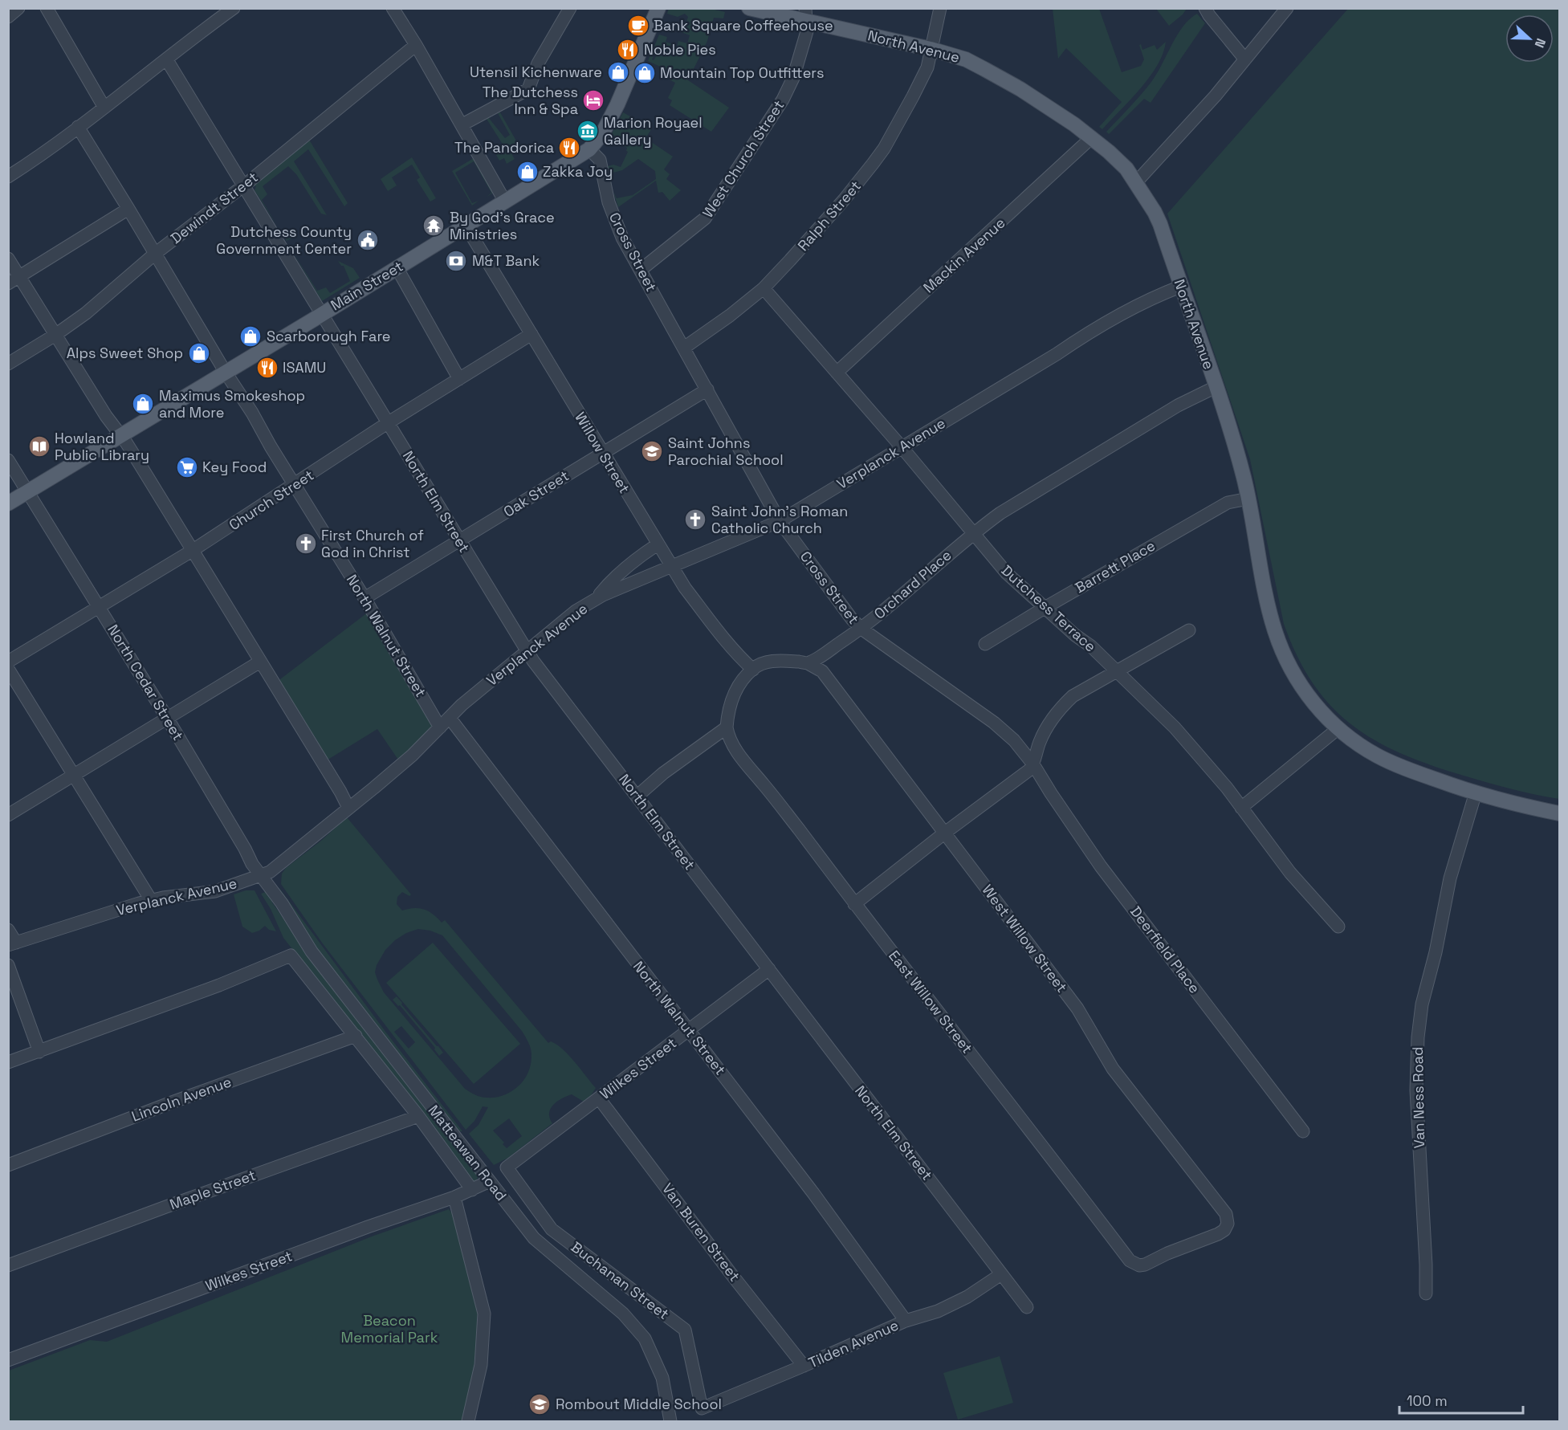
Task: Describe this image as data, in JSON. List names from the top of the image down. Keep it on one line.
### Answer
{"streets":{"main road":["North Avenue","Main Street"],"street":["West Church Street","Dewindt Street","Ralph Street","Cross Street","Mackin Avenue","Willow Street","Verplanck Avenue","Oak Street","Church Street","North Elm Street","Barrett Place","Orchard Place","Dutchess Terrace","North Walnut Street","North Cedar Street","West Willow Street","Deerfield Place","East Willow Street","Wilkes Street","Van Ness Road","Lincoln Avenue","Matteawan Road","Maple Street","Van Buren Street","Buchanan Street","Tilden Avenue"]},"crossings":[["North Avenue","West Church Street"],["North Avenue","Ralph Street"],["North Avenue","Mackin Avenue"],["North Avenue","Verplanck Avenue"],["North Avenue","Barrett Place"],["North Avenue","Orchard Place"],["North Avenue","Van Ness Road"],["West Church Street","Cross Street"],["Dewindt Street","North Elm Street"],["Dewindt Street","North Walnut Street"],["Ralph Street","Cross Street"],["Ralph Street","Dutchess Terrace"],["Cross Street","Main Street"],["Cross Street","Verplanck Avenue"],["Cross Street","Oak Street"],["Cross Street","Orchard Place"],["Cross Street","Deerfield Place"],["Mackin Avenue","Dutchess Terrace"],["Main Street","Willow Street"],["Main Street","North Elm Street"],["Main Street","North Walnut Street"],["Main Street","North Cedar Street"],["Willow Street","Verplanck Avenue"],["Willow Street","Oak Street"],["Willow Street","Church Street"],["Verplanck Avenue","North Elm Street"],["Verplanck Avenue","Dutchess Terrace"],["Verplanck Avenue","North Walnut Street"],["Verplanck Avenue","North Cedar Street"],["Verplanck Avenue","Matteawan Road"],["Oak Street","North Elm Street"],["Oak Street","North Walnut Street"],["Church Street","North Elm Street"],["Church Street","North Walnut Street"],["Church Street","North Cedar Street"],["North Elm Street","Wilkes Street"],["North Elm Street","Tilden Avenue"],["Barrett Place","Dutchess Terrace"],["Orchard Place","Dutchess Terrace"],["Orchard Place","West Willow Street"],["North Walnut Street","Wilkes Street"],["North Walnut Street","Tilden Avenue"],["North Cedar Street","Matteawan Road"],["West Willow Street","East Willow Street"],["Wilkes Street","Matteawan Road"],["Wilkes Street","Van Buren Street"],["Wilkes Street","Buchanan Street"],["Van Buren Street","Tilden Avenue"],["Buchanan Street","Tilden Avenue"]],"parks":["Beacon Memorial Park"],"places":{"cafe":["Bank Square Coffeehouse"],"restaurant":["Noble Pies","The Pandorica","ISAMU"],"shop":["Utensil Kichenware","Mountain Top Outfitters","Zakka Joy","Scarborough Fare","Alps Sweet Shop","Maximus Smokeshop and More"],"hotel":["The Dutchess Inn & Spa"],"museum":["Marion Royael Gallery"],"temple":["By God's Grace Ministries"],"public building":["Dutchess County Government Center"],"bank":["M&T Bank"],"library":["Howland Public Library"],"school or university":["Saint Johns Parochial School","Rombout Middle School"],"supermarket":["Key Food"],"church":["Saint John's Roman Catholic Church","First Church of God in Christ"]},"scale_bar":"100 m","north":"right"}
